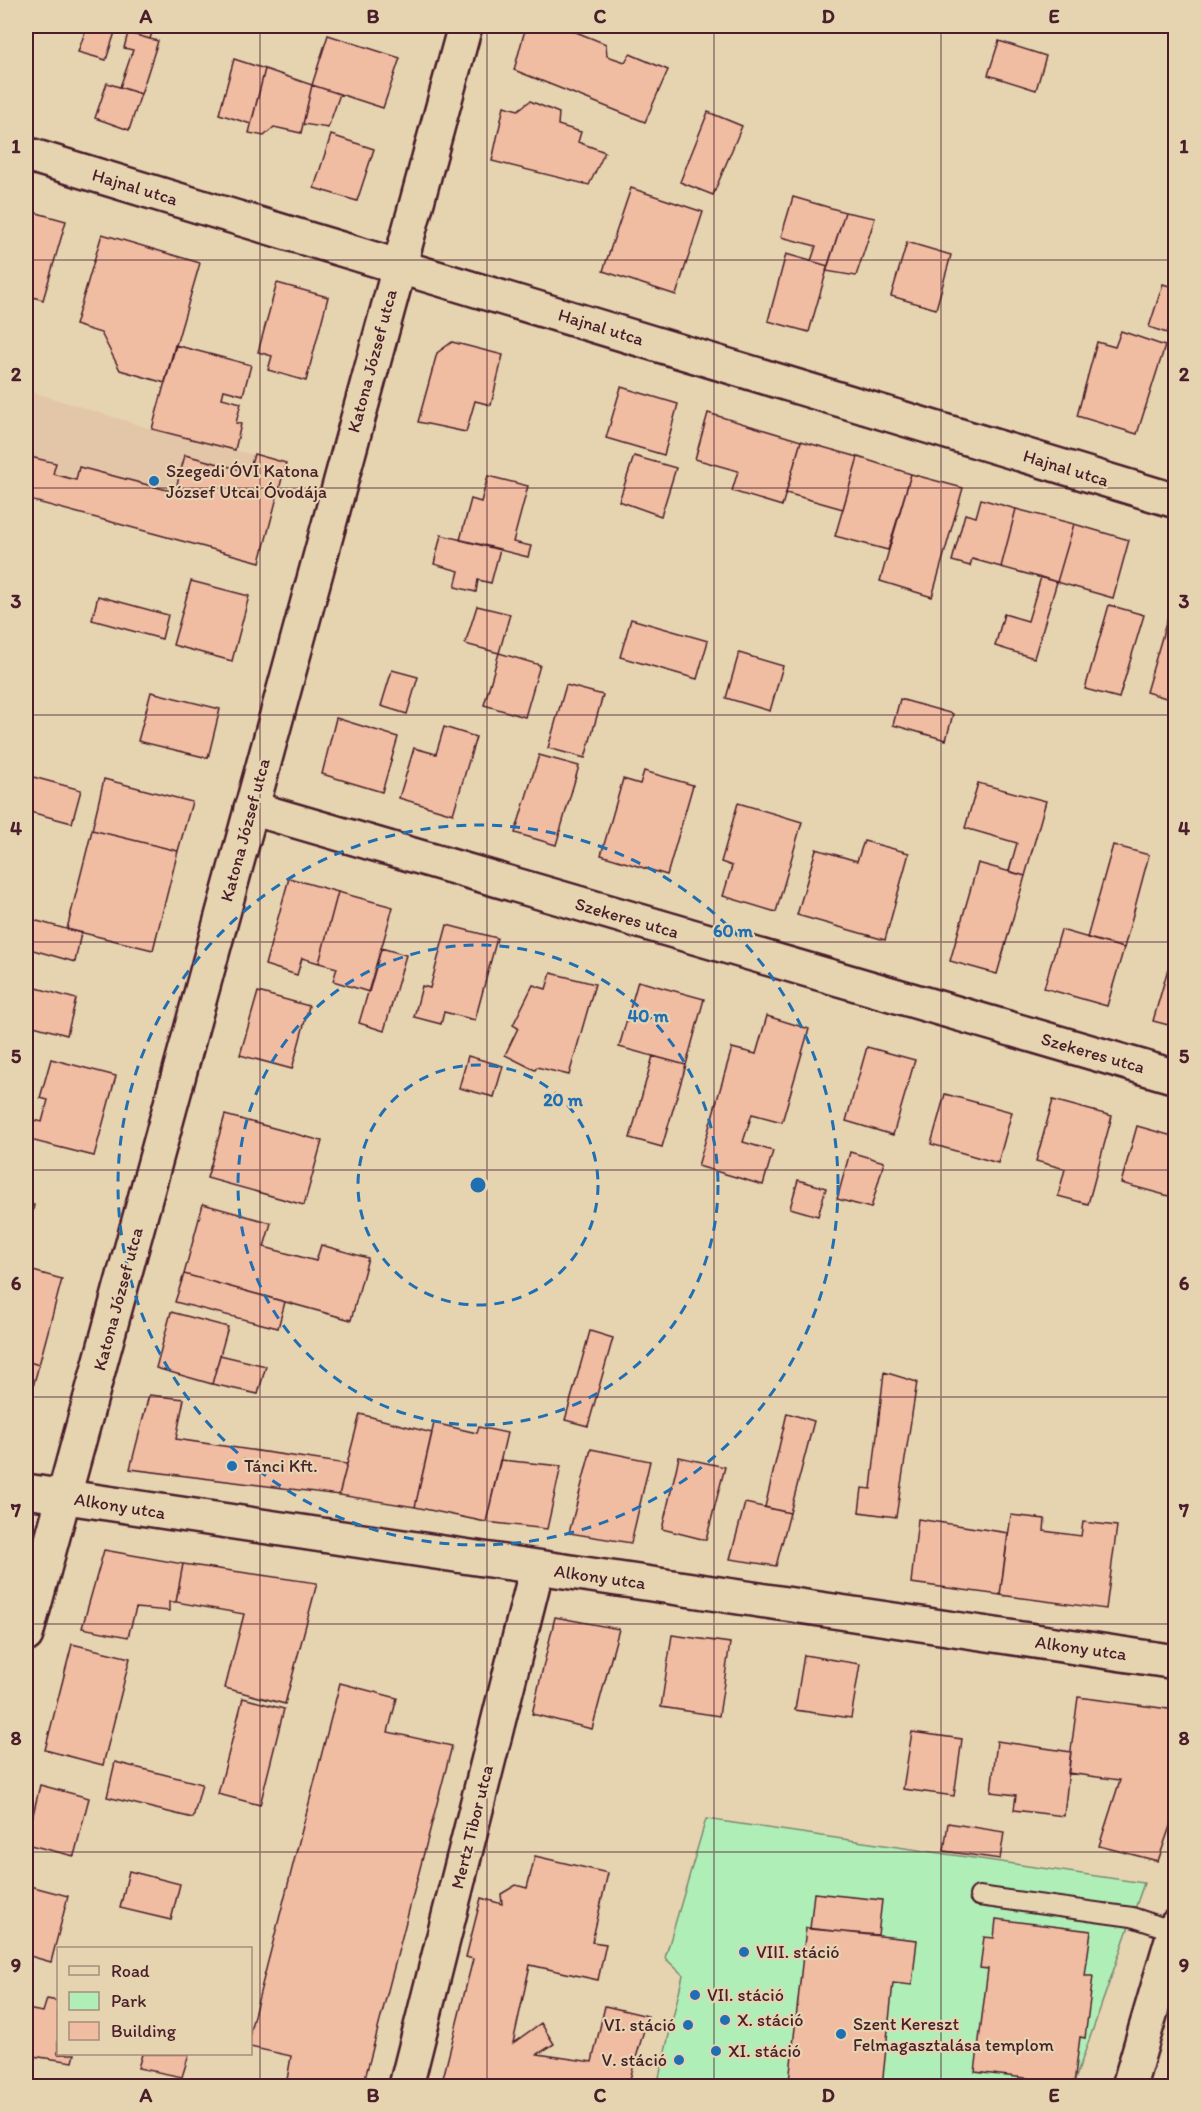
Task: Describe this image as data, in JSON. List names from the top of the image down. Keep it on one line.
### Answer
{"streets":{"street":["Hajnal utca","Katona József utca","Szekeres utca","Alkony utca","Mertz Tibor utca"]},"crossings":[["Hajnal utca","Katona József utca"],["Katona József utca","Szekeres utca"],["Katona József utca","Alkony utca"],["Alkony utca","Mertz Tibor utca"]],"places":["Szegedi ÓVI Katona József Utcai Óvodája","Tánci Kft.","VIII. stáció","VII. stáció","X. stáció","VI. stáció","Szent Kereszt Felmagasztalása templom","XI. stáció","V. stáció"],"legend":["Road","Park","Building"],"grid":{"columns":["A","B","C","D","E"],"rows":["1","2","3","4","5","6","7","8","9"]},"rings":["60 m","40 m","20 m"]}
